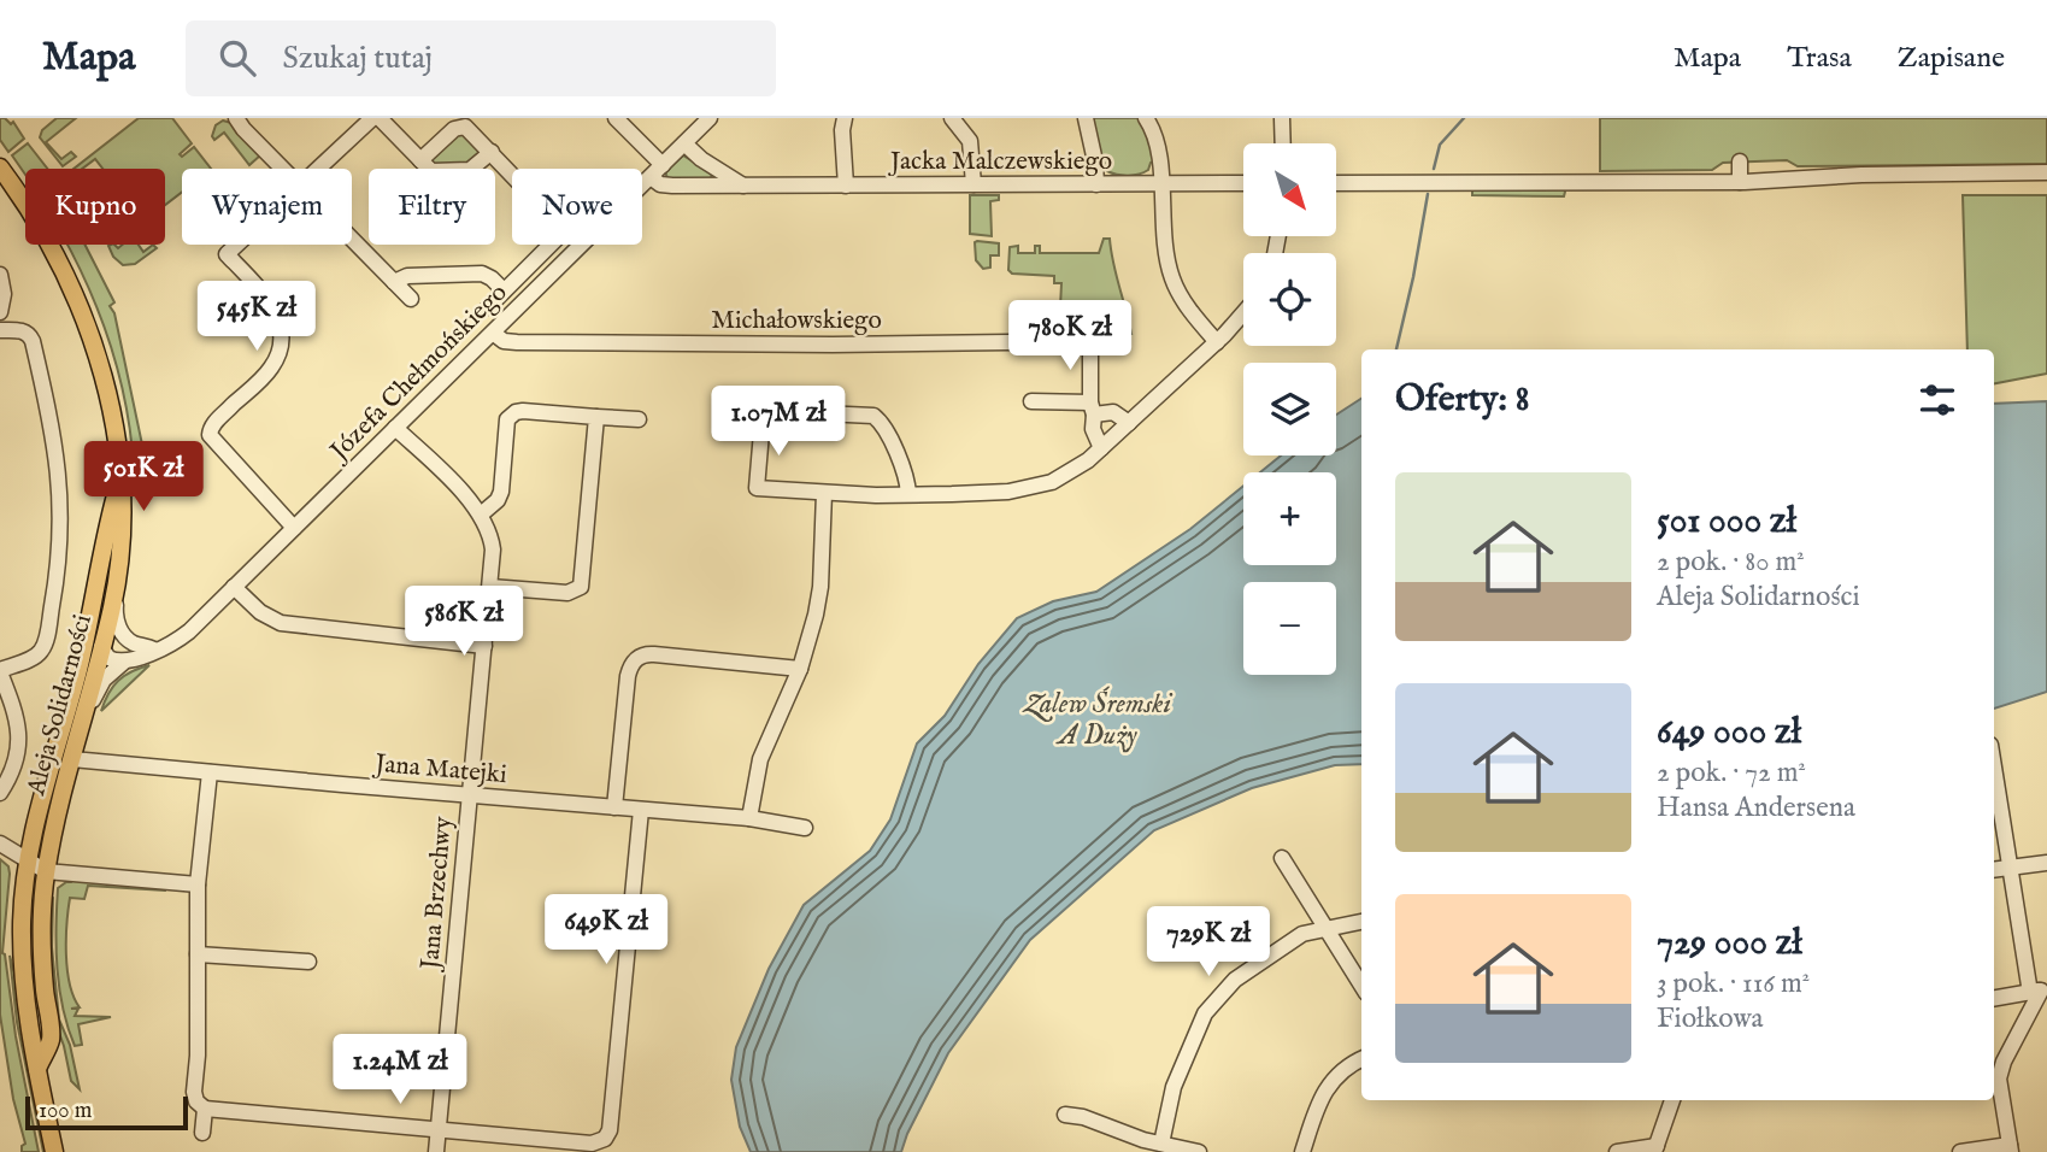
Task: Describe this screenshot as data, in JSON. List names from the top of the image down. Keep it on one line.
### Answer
{"streets":{"main road":["Aleja Solidarności"],"street":["Jacka Malczewskiego","Michałowskiego","Józefa Chełmońskiego","Jana Matejki","Jana Brzechwy"]},"crossings":[["Jacka Malczewskiego","Józefa Chełmońskiego"],["Michałowskiego","Józefa Chełmońskiego"],["Józefa Chełmońskiego","Aleja Solidarności"],["Aleja Solidarności","Jana Matejki"],["Jana Matejki","Jana Brzechwy"]],"water":["Zalew Śremski A Duży"],"scale_bar":"100 m","north":"bottom right","page":{"header":"Mapa","search":"Szukaj tutaj","nav":["Mapa","Trasa","Zapisane"],"map_buttons":["+","−"],"chip":["Kupno","Wynajem","Filtry","Nowe"],"price":["545K zł","780K zł","1.07M zł","501K zł","586K zł","649K zł","729K zł","1.24M zł"],"heading":"Oferty: 8","list":[{"name":"501 000 zł","note":"2 pok. · 80 m² · Aleja Solidarności"},{"name":"649 000 zł","note":"2 pok. · 72 m² · Hansa Andersena"},{"name":"729 000 zł","note":"3 pok. · 116 m² · Fiołkowa"}],"scale":"100 m"}}
